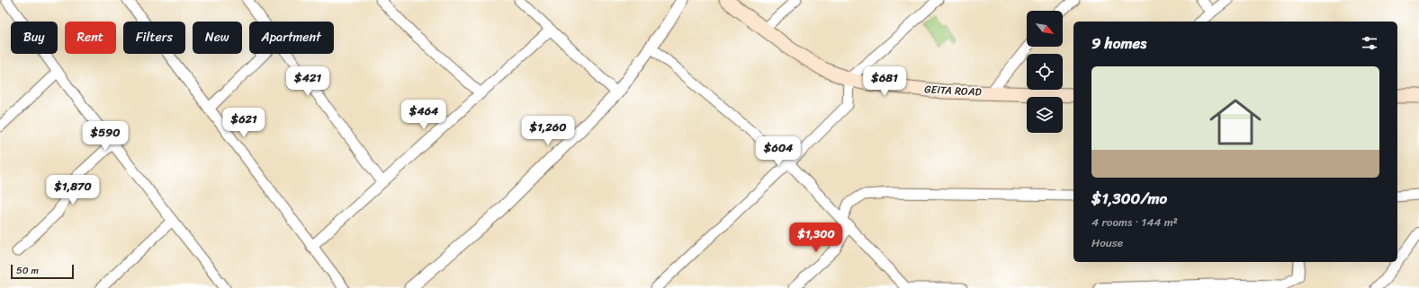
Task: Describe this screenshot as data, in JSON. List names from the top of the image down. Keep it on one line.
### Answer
{"streets":{"main road":["GEITA ROAD"]},"scale_bar":"50 m","north":"bottom right","page":{"chip":["Buy","Rent","Filters","New","Apartment"],"heading":"9 homes","list":[{"name":"$1,300/mo","note":"4 rooms · 144 m² · House"}],"price":["$421","$681","$464","$621","$1,260","$590","$604","$1,870","$1,300"],"scale":"50 m"}}
